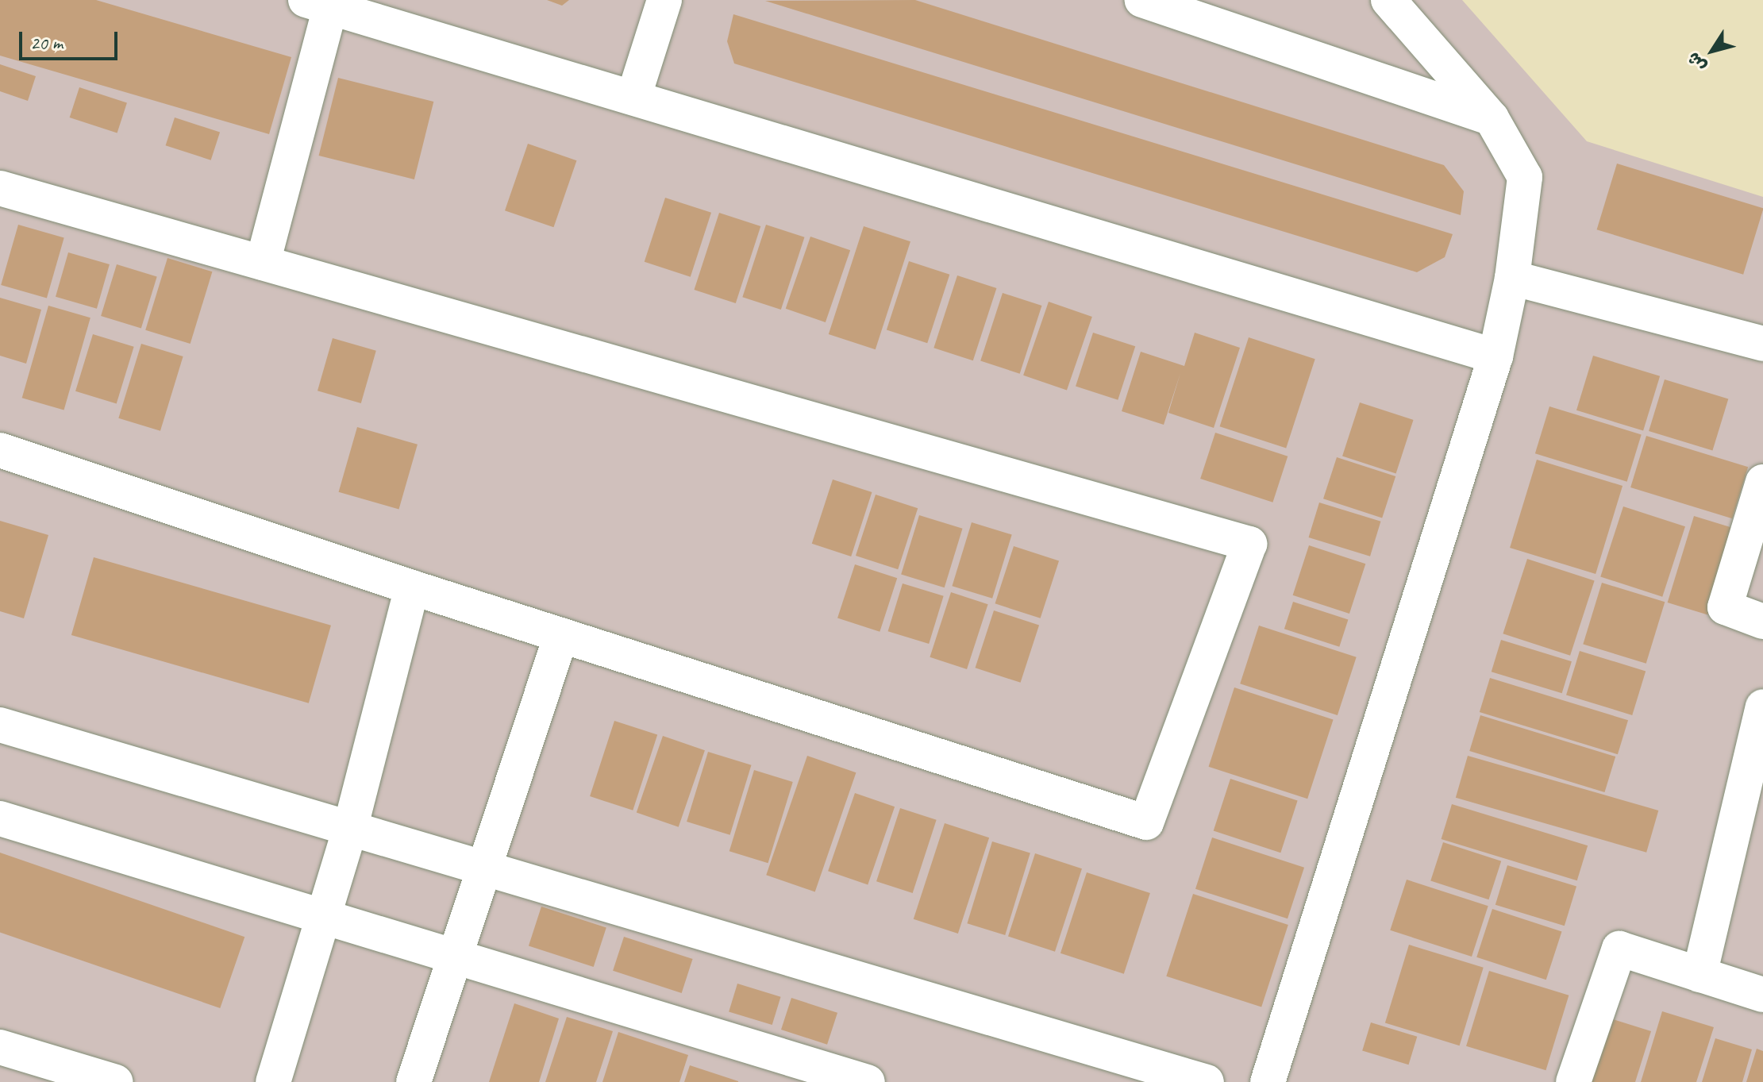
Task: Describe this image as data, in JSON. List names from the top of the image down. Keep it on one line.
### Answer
{"scale_bar":"20 m","north":"bottom left"}
